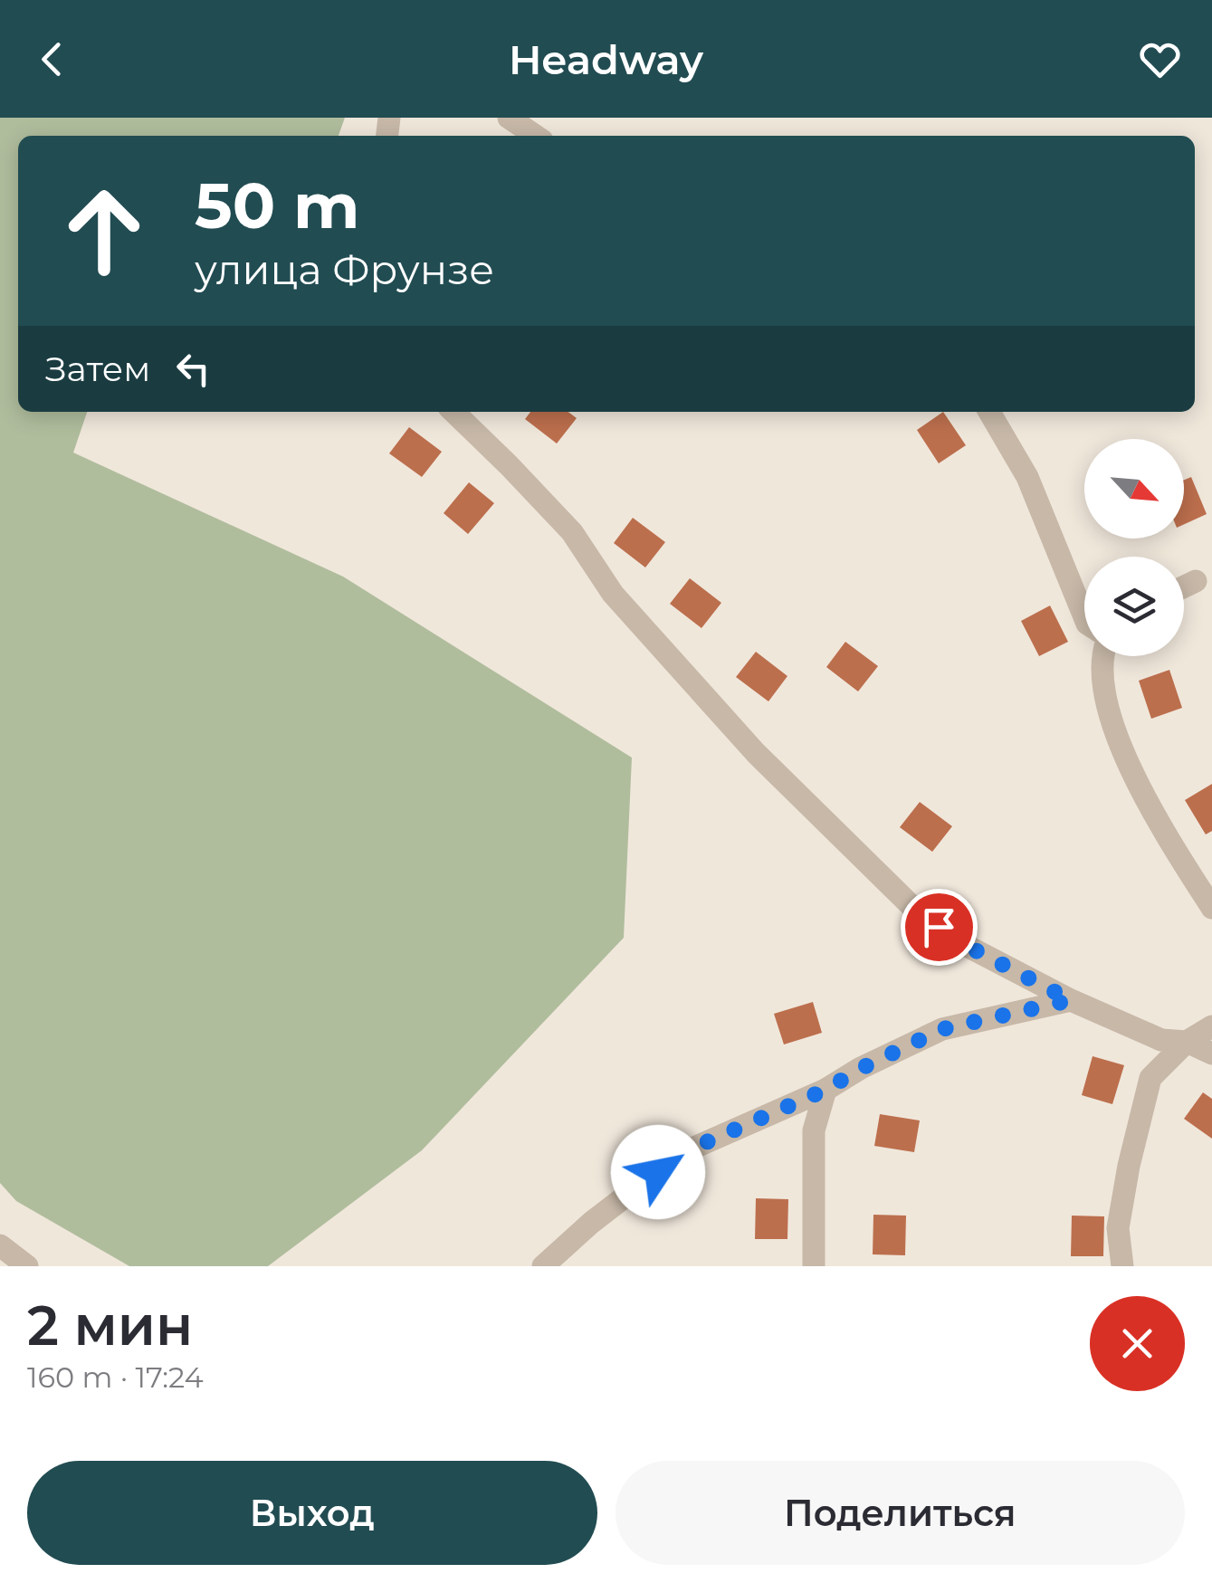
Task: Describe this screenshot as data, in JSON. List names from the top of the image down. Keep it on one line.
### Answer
{"north":"bottom right","page":{"header":"Headway","turn":["50 m","улица Фрунзе"],"then":"Затем","heading":["2 мин","160 m · 17:24"],"buttons":["Выход","Поделиться"]}}
